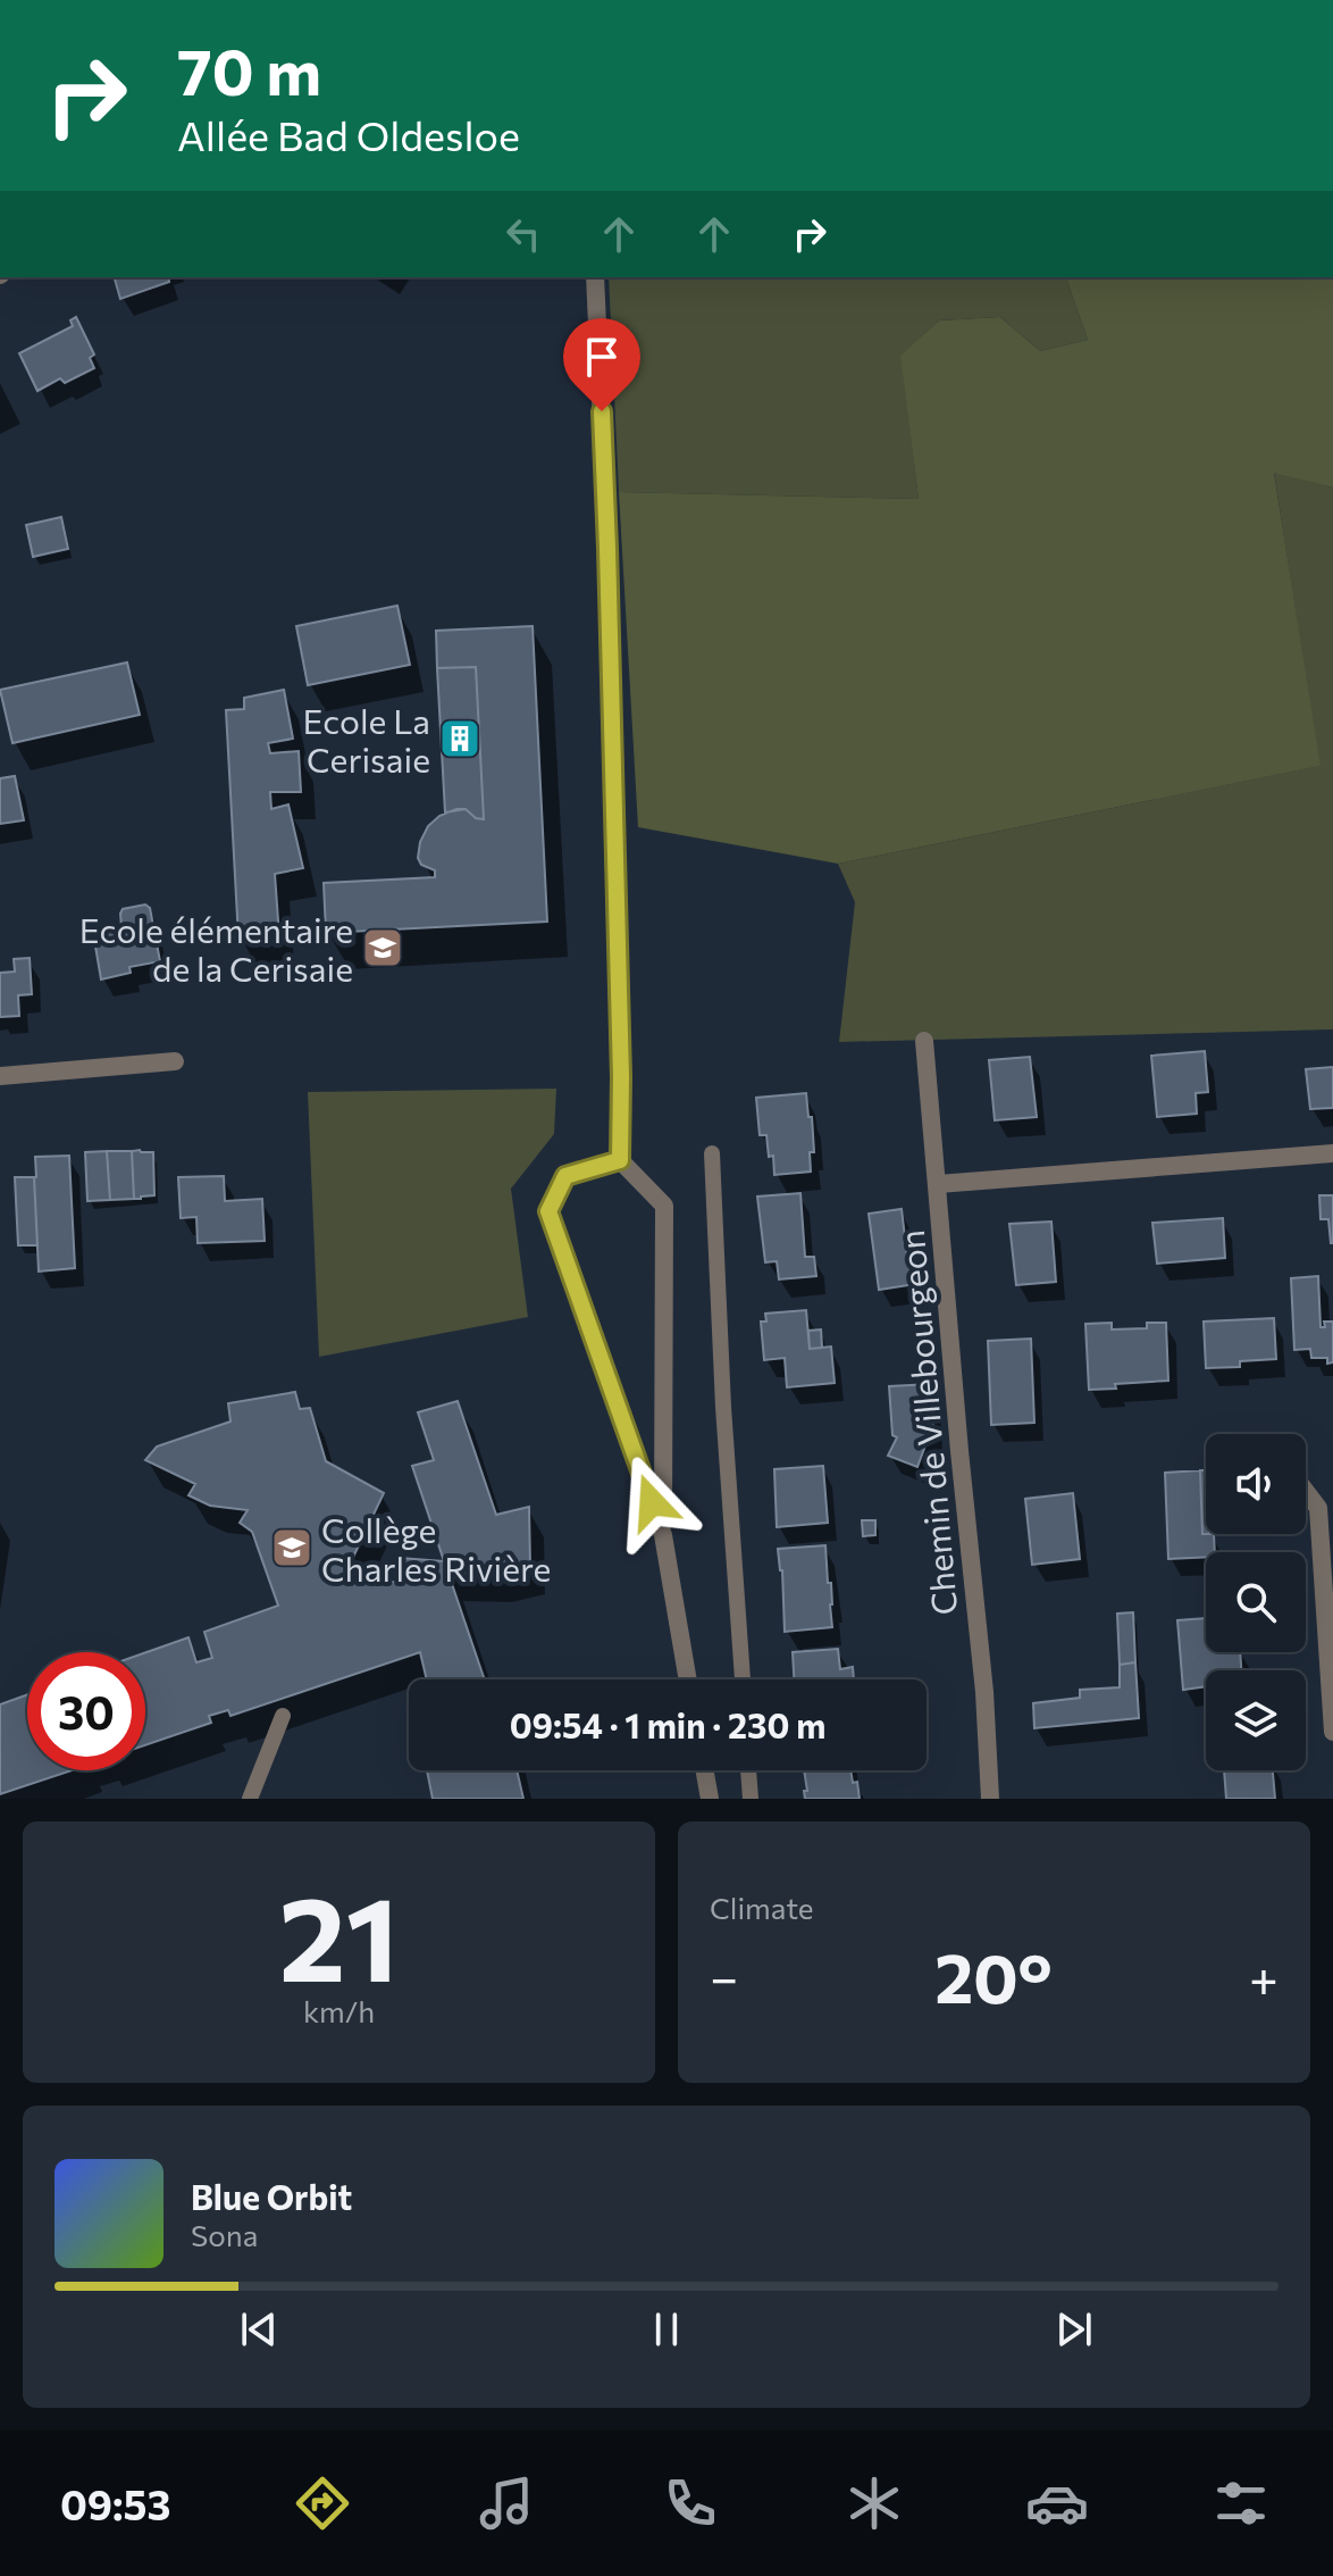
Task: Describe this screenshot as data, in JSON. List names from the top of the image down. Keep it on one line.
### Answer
{"streets":{"street":["Chemin de Villebourgeon"]},"places":{"building":["Ecole La Cerisaie"],"school or university":["Ecole élémentaire de la Cerisaie","Collège Charles Rivière"]},"page":{"turn":["70 m","Allée Bad Oldesloe"],"limit":"30","trip":"09:54 · 1 min · 230 m","tile":[["21","km/h"],"Climate"],"heat":["−","20°","+"],"song":["Blue Orbit","Sona"],"tabs":"09:53"}}
